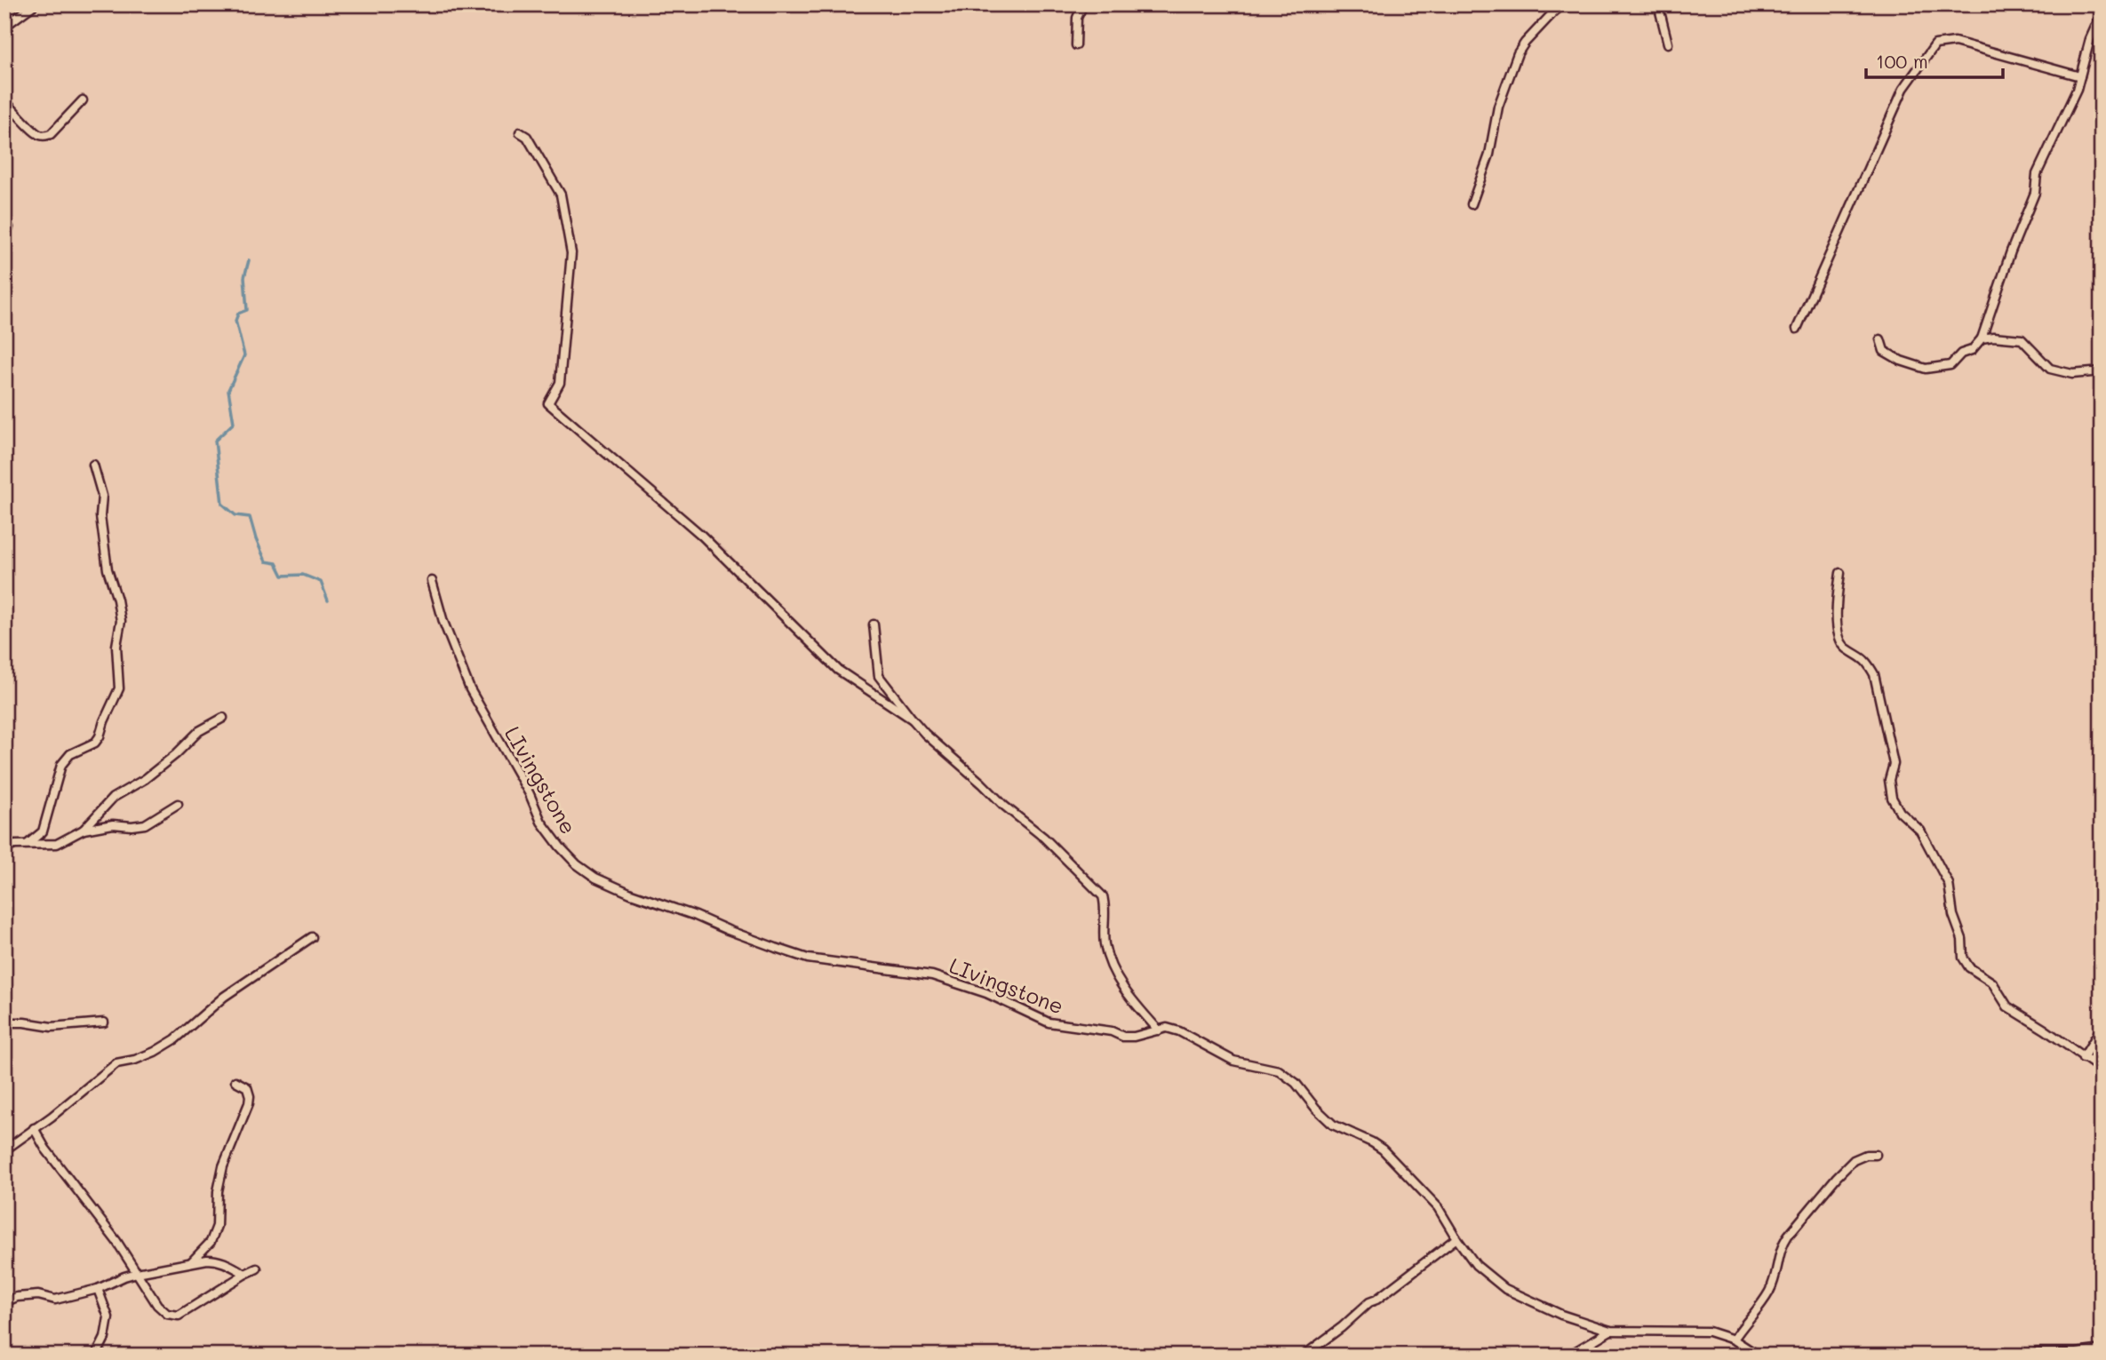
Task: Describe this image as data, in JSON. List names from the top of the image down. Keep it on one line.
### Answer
{"streets":{"street":["LIvingstone"]},"scale_bar":"100 m"}
